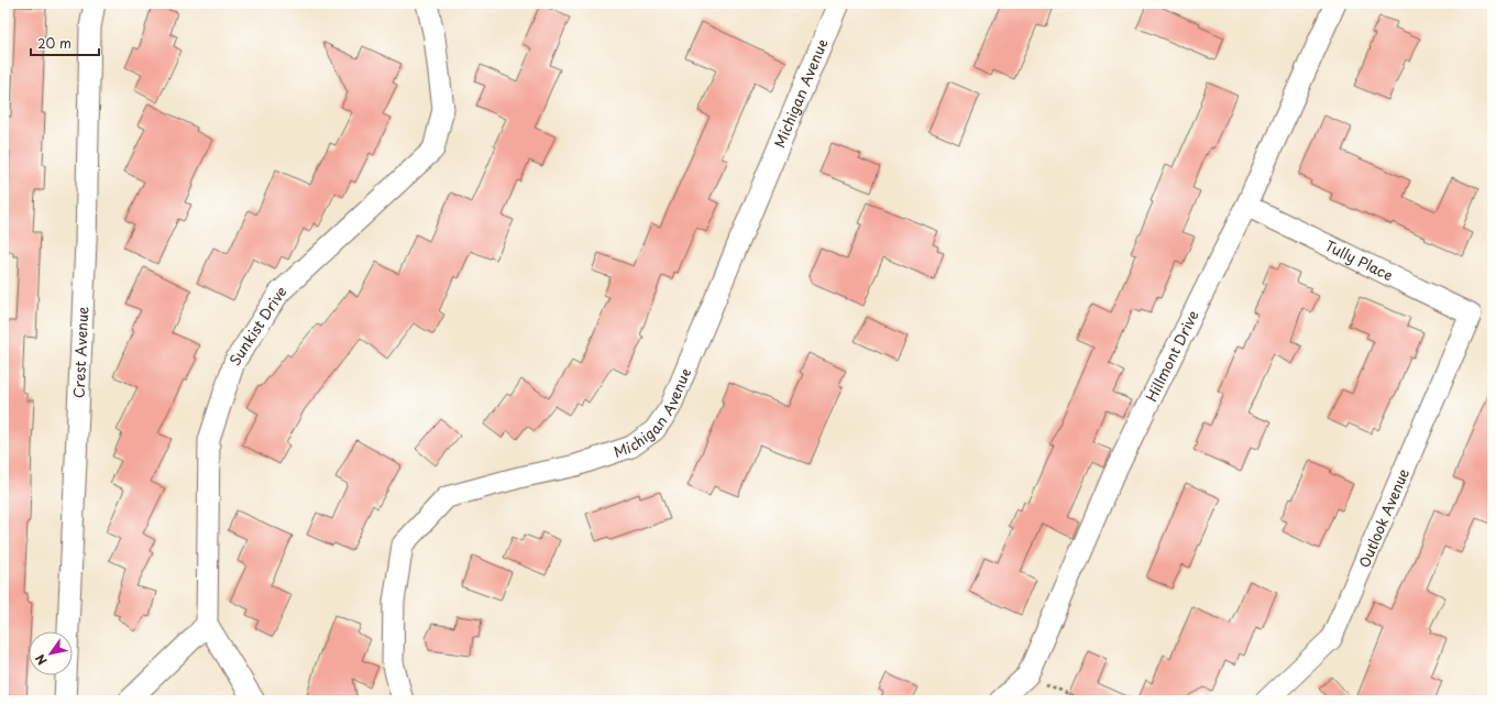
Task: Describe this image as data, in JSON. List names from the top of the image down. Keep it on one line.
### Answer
{"streets":{"street":["Michigan Avenue","Tully Place","Sunkist Drive","Crest Avenue","Hillmont Drive","Outlook Avenue"]},"crossings":[["Tully Place","Hillmont Drive"],["Tully Place","Outlook Avenue"]],"scale_bar":"20 m","north":"bottom left"}
